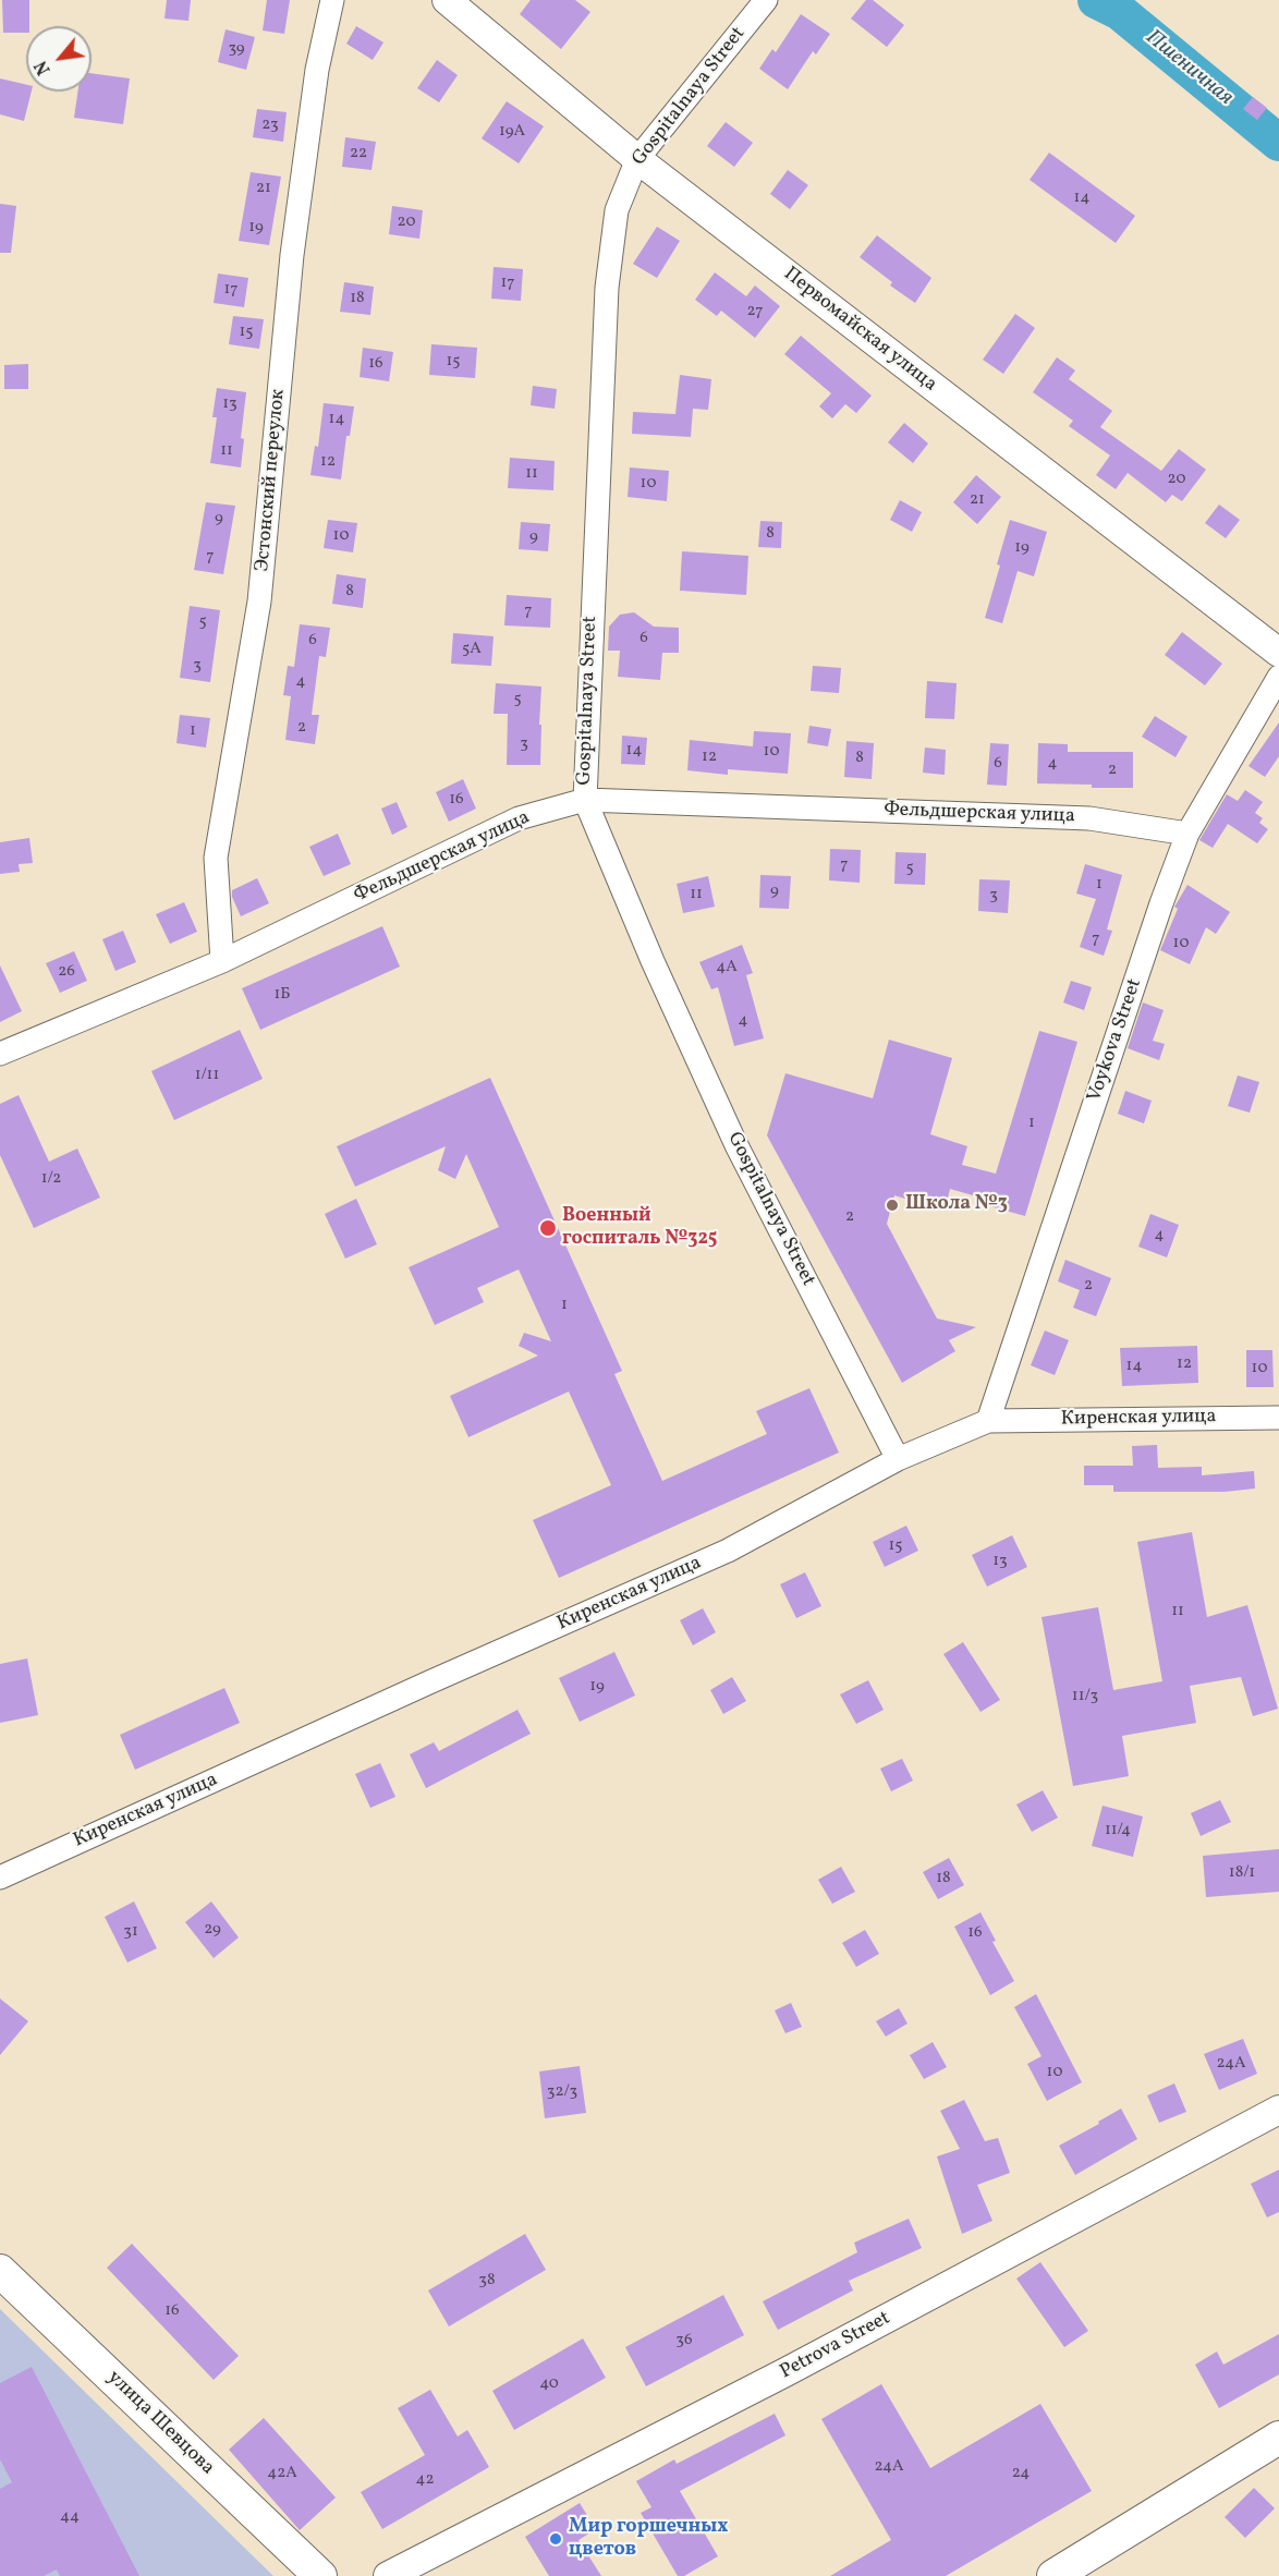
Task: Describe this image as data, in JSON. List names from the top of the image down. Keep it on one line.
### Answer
{"streets":{"main road":["улица Шевцова"],"street":["Gospitalnaya Street","Первомайская улица","Эстонский переулок","Фельдшерская улица","Voykova Street","Киренская улица","Petrova Street"]},"crossings":[["Gospitalnaya Street","Первомайская улица"],["Gospitalnaya Street","Фельдшерская улица"],["Gospitalnaya Street","Киренская улица"],["Эстонский переулок","Фельдшерская улица"],["Фельдшерская улица","Voykova Street"],["Voykova Street","Киренская улица"]],"water":["Пшеничная"],"places":["Школа №3","Военный госпиталь №325","Мир горшечных цветов"],"house_numbers":["39","23","19А","22","21","14","20","19","17","17","18","27","15","15","16","13","14","11","12","11","20","10","21","9","8","10","9","19","7","8","7","5","6","6","5А","3","4","5","2","1","3","14","10","12","8","6","4","2","16","7","5","1","9","11","3","7","10","4А","26","1Б","4","1/11","1","1/2","2","4","2","1","12","14","10","15","13","11","19","11/3","11/4","18/1","18","29","31","16","24А","10","32/3","38","16","36","40","24А","42А","24","42","44"],"north":"bottom left"}
